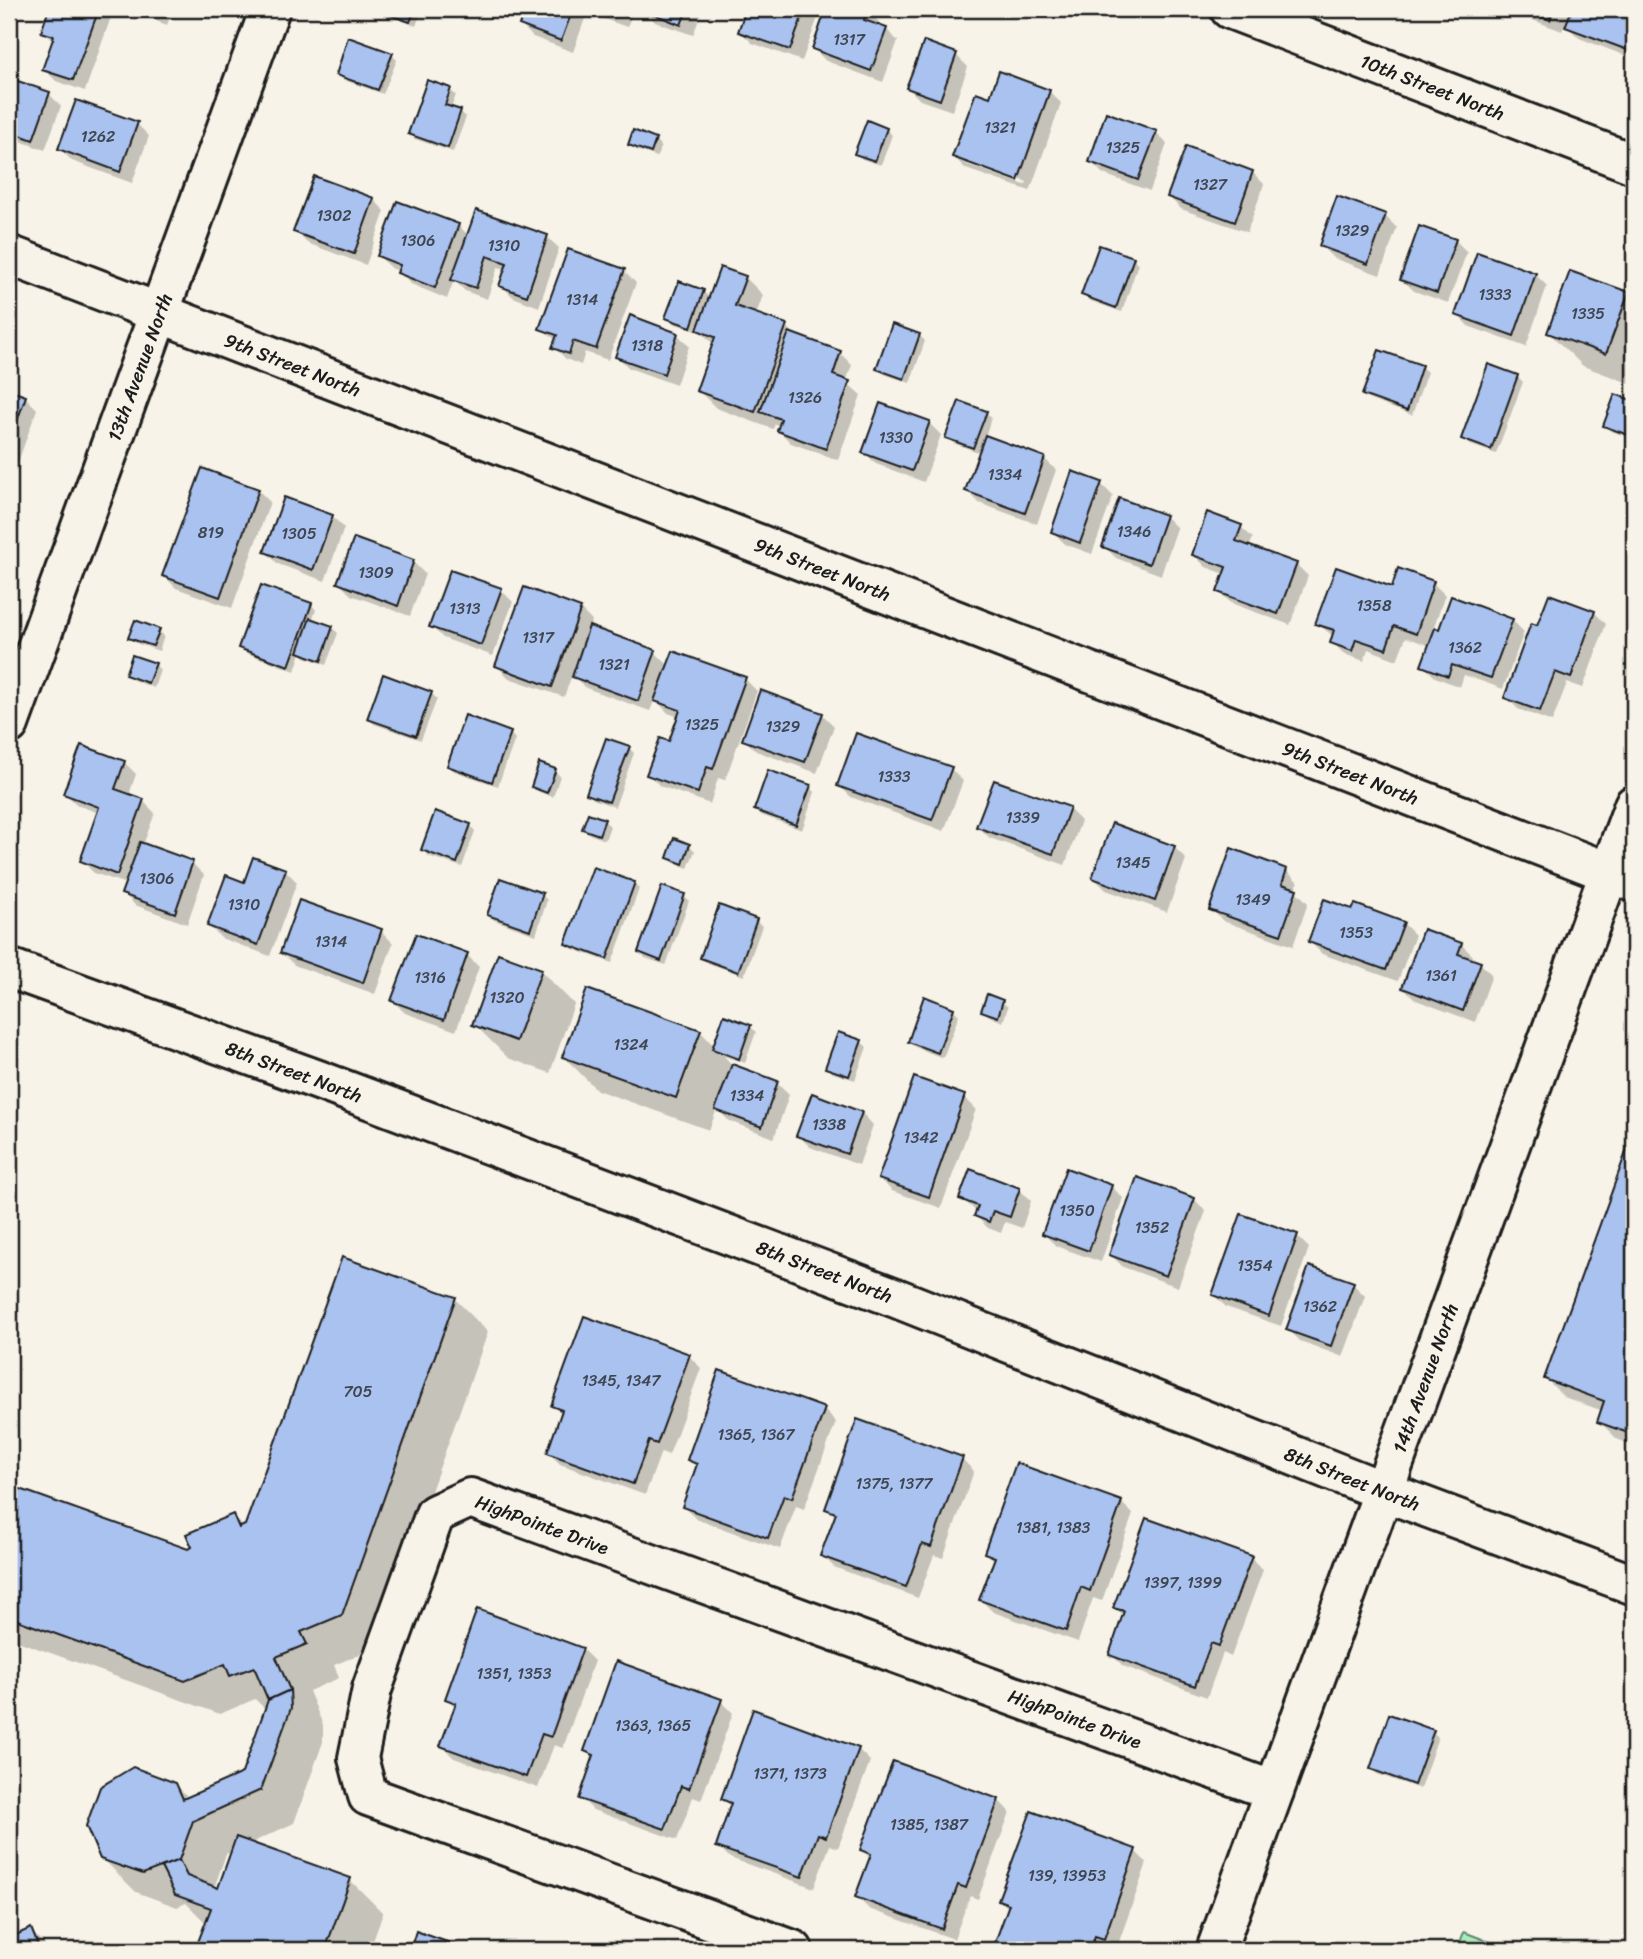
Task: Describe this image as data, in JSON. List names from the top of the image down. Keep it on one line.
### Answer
{"streets":{"street":["10th Street North","9th Street North","13th Avenue North","8th Street North","14th Avenue North","HighPointe Drive"]},"crossings":[["9th Street North","13th Avenue North"],["9th Street North","14th Avenue North"],["8th Street North","14th Avenue North"],["14th Avenue North","HighPointe Drive"]],"house_numbers":["1317","1321","1262","1325","1327","1302","1329","1306","1310","1333","1314","1335","1318","1326","1330","1334","1346","819","1305","1309","1358","1313","1317","1362","1321","1325","1329","1333","1339","1345","1306","1349","1310","1353","1314","1361","1316","1320","1324","1334","1338","1342","1350","1352","1354","1362","1345, 1347","705","1365, 1367","1375, 1377","1381, 1383","1397, 1399","1351, 1353","1363, 1365","1371, 1373","1385, 1387","139, 13953"]}
